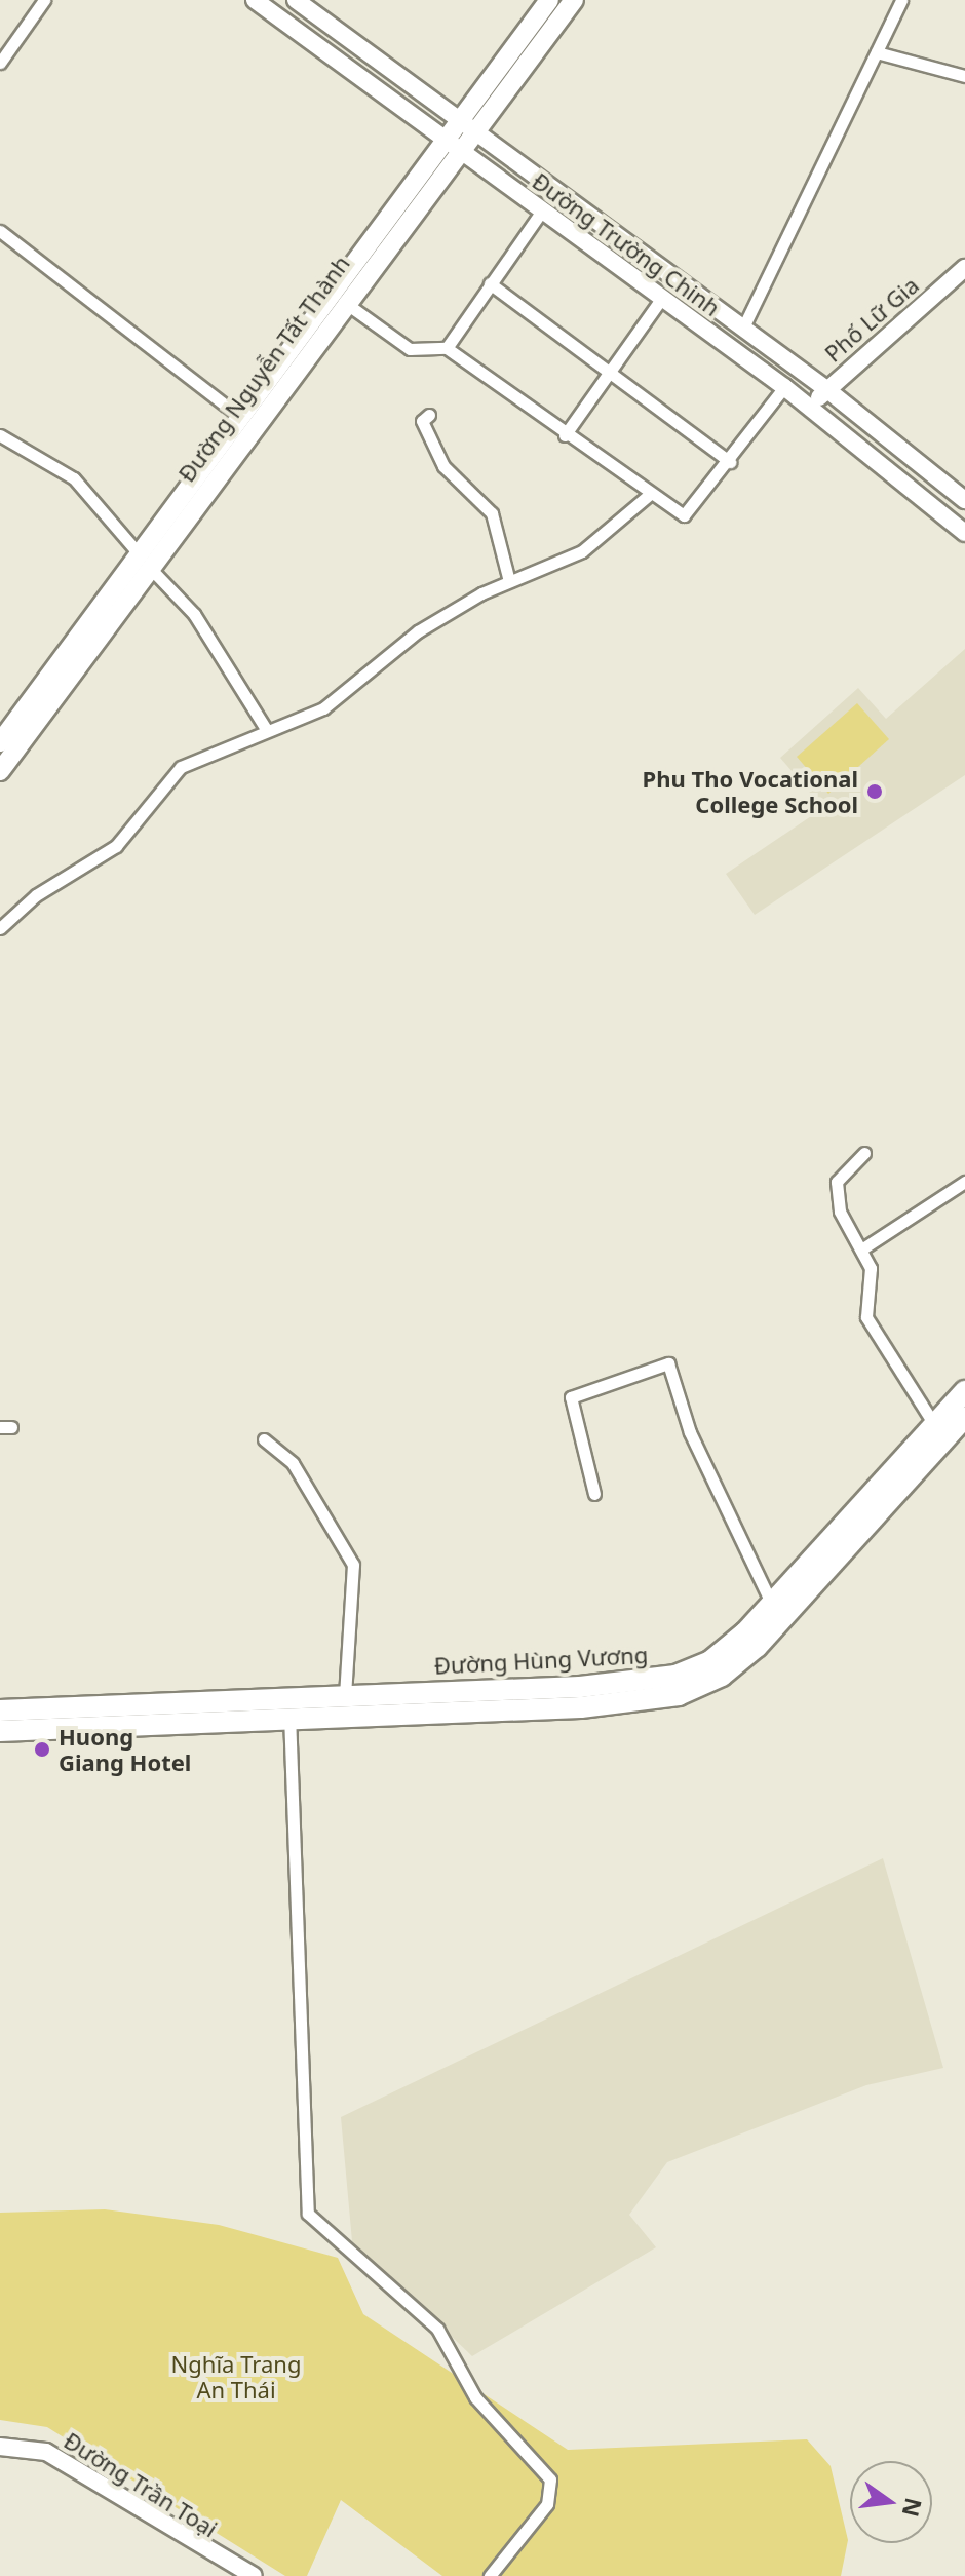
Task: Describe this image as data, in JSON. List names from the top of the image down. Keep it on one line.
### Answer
{"streets":{"highway":["Đường Hùng Vương"],"main road":["Đường Trường Chinh","Phố Lữ Gia","Đường Nguyễn Tất Thành","Đường Trần Toại"]},"crossings":[["Đường Trường Chinh","Phố Lữ Gia"],["Đường Trường Chinh","Đường Nguyễn Tất Thành"]],"parks":["Nghĩa Trang An Thái"],"places":["Phu Tho Vocational College School","Huong Giang Hotel"],"north":"right"}
